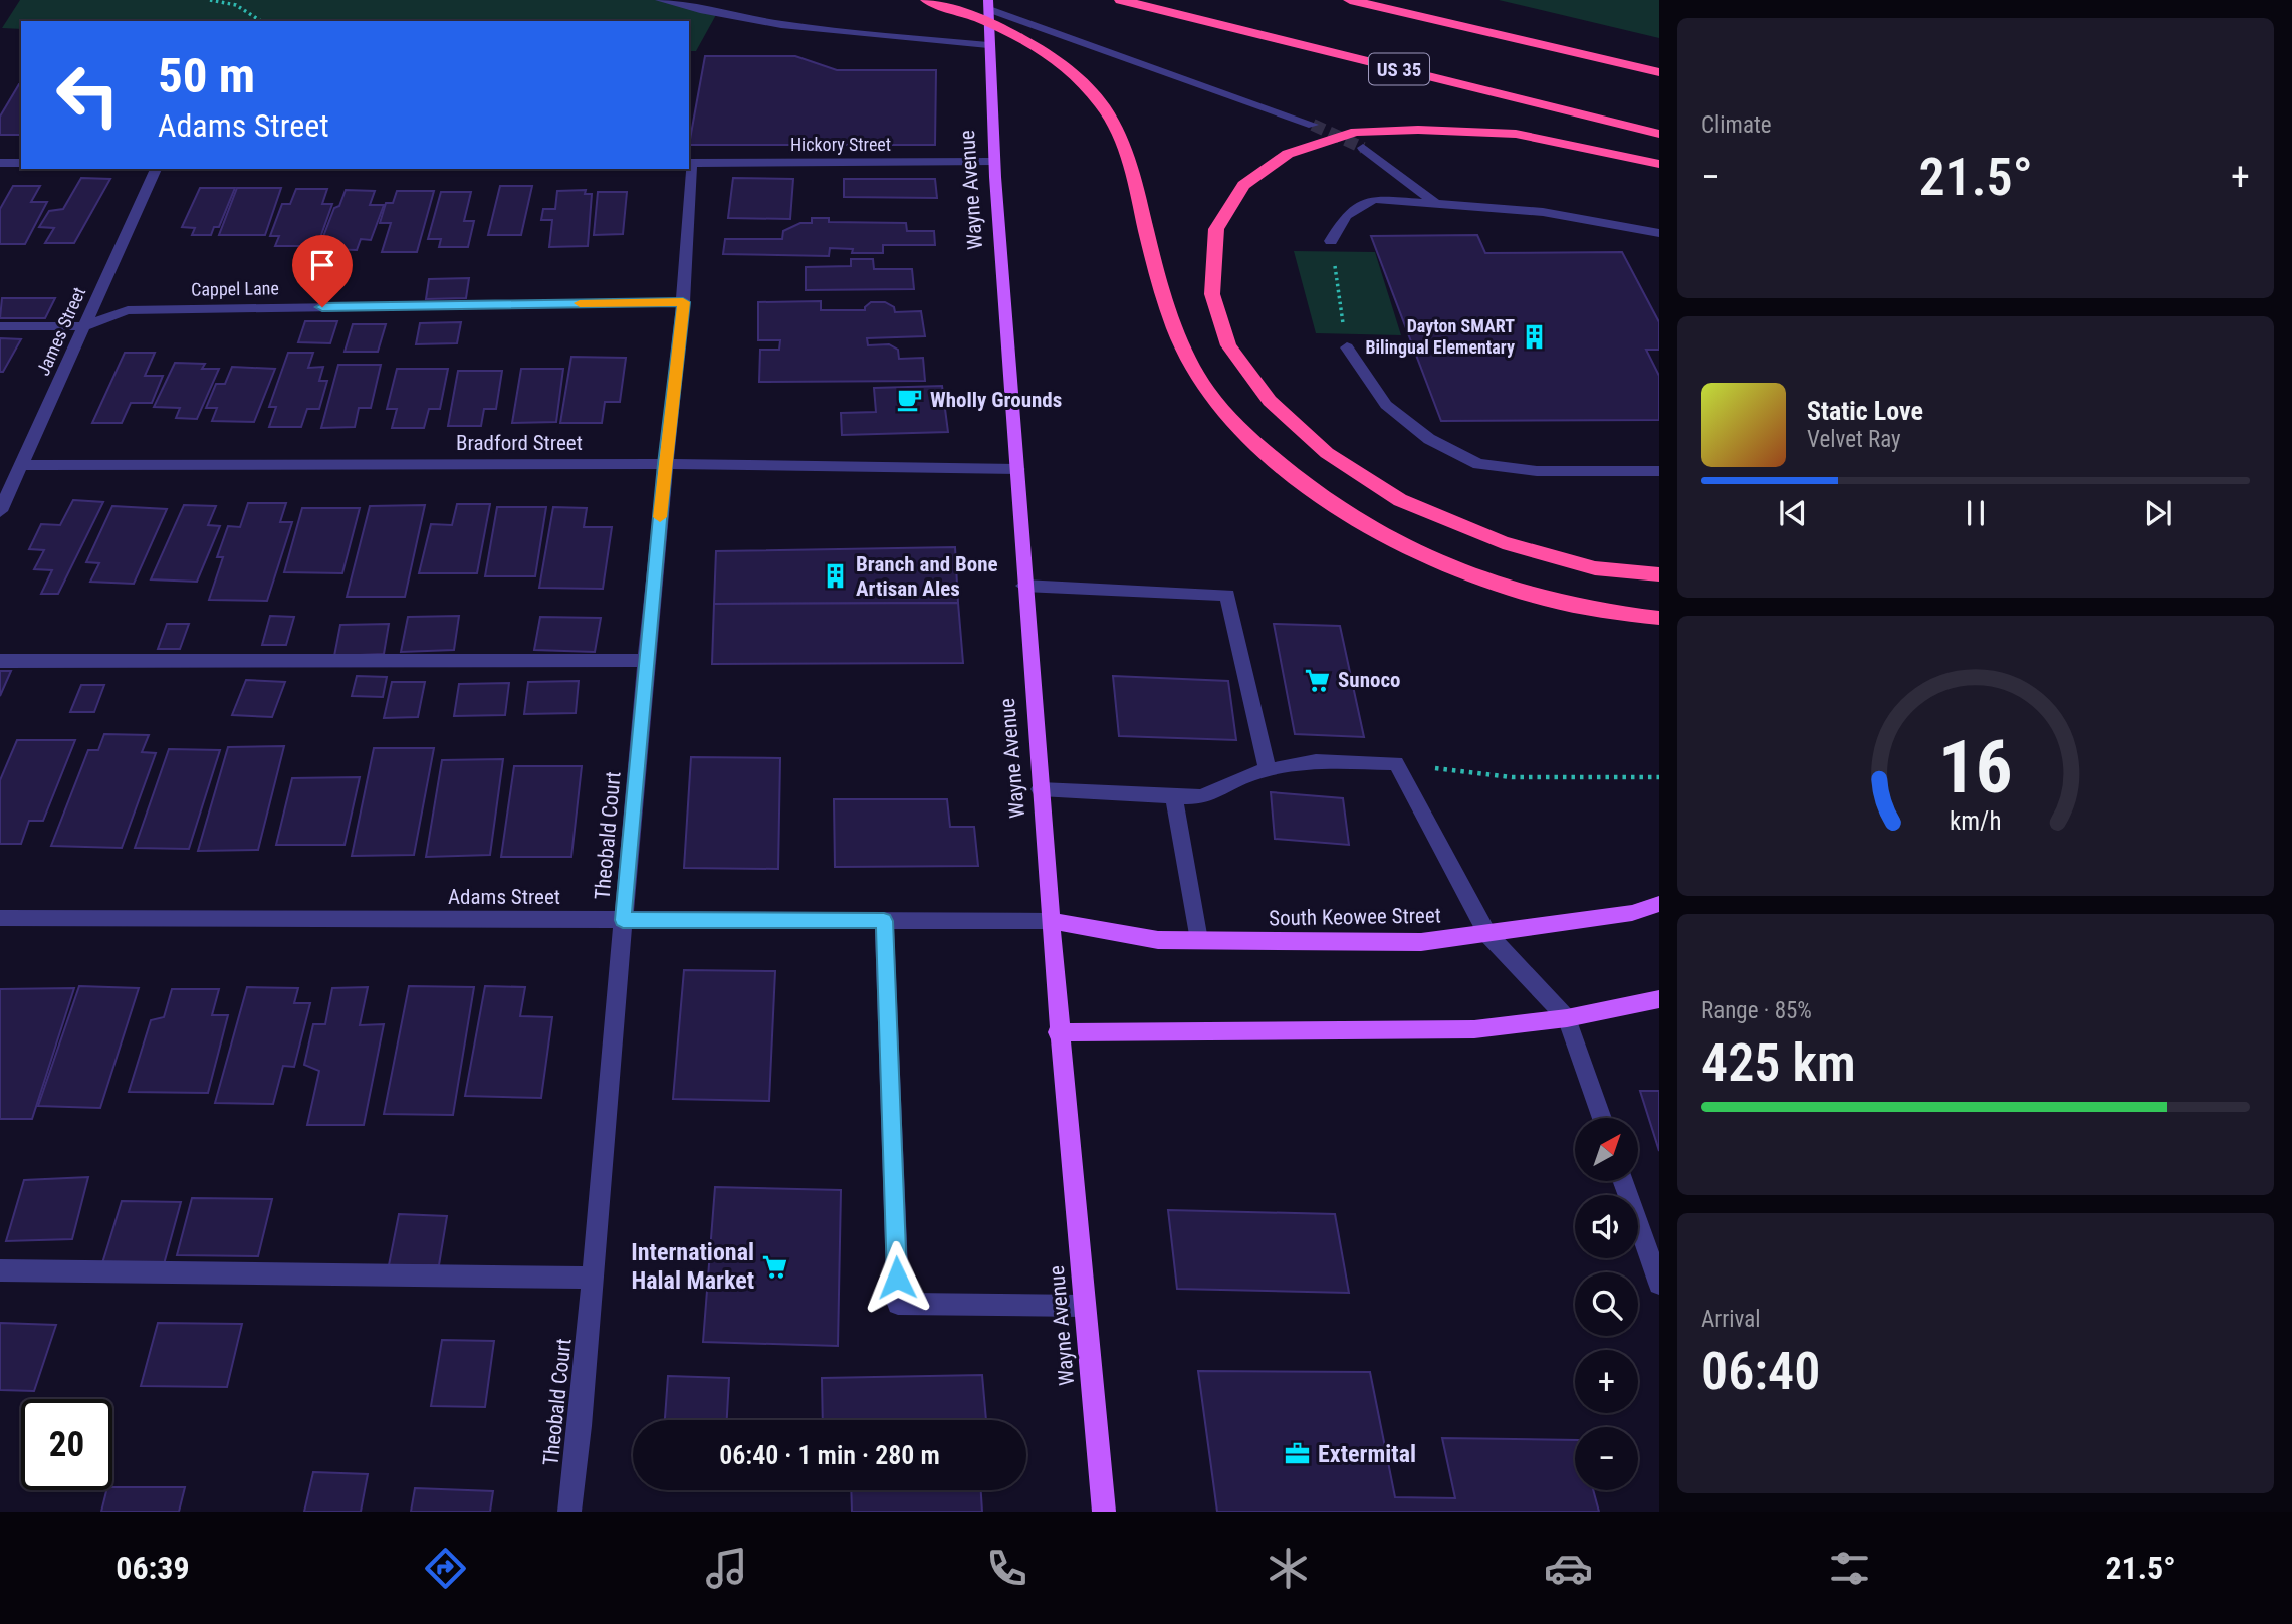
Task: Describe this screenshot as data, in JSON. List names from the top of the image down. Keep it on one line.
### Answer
{"streets":{"highway":["US 35"],"main road":["Wayne Avenue","South Keowee Street"],"street":["Hickory Street","Cappel Lane","James Street","Bradford Street","Theobald Court","Adams Street"]},"crossings":[["Hickory Street","Wayne Avenue"],["Wayne Avenue","Bradford Street"],["Wayne Avenue","Adams Street"],["Wayne Avenue","South Keowee Street"],["Cappel Lane","James Street"],["Cappel Lane","Theobald Court"],["James Street","Bradford Street"],["Bradford Street","Theobald Court"],["Theobald Court","Adams Street"],["Adams Street","South Keowee Street"]],"places":{"building":["Dayton SMART Bilingual Elementary","Branch and Bone Artisan Ales"],"cafe":["Wholly Grounds"],"supermarket":["Sunoco","International Halal Market"],"office":["Extermital"]},"north":"top right","page":{"tile":["Climate",["Range · 85%","425 km"],["Arrival","06:40"]],"turn":["50 m","Adams Street"],"heat":["−","21.5°","+"],"song":["Static Love","Velvet Ray"],"map_buttons":["+","−"],"limit":"20","trip":"06:40 · 1 min · 280 m","tabs":["06:39","21.5°"],"gauge":["16","km/h"]}}
